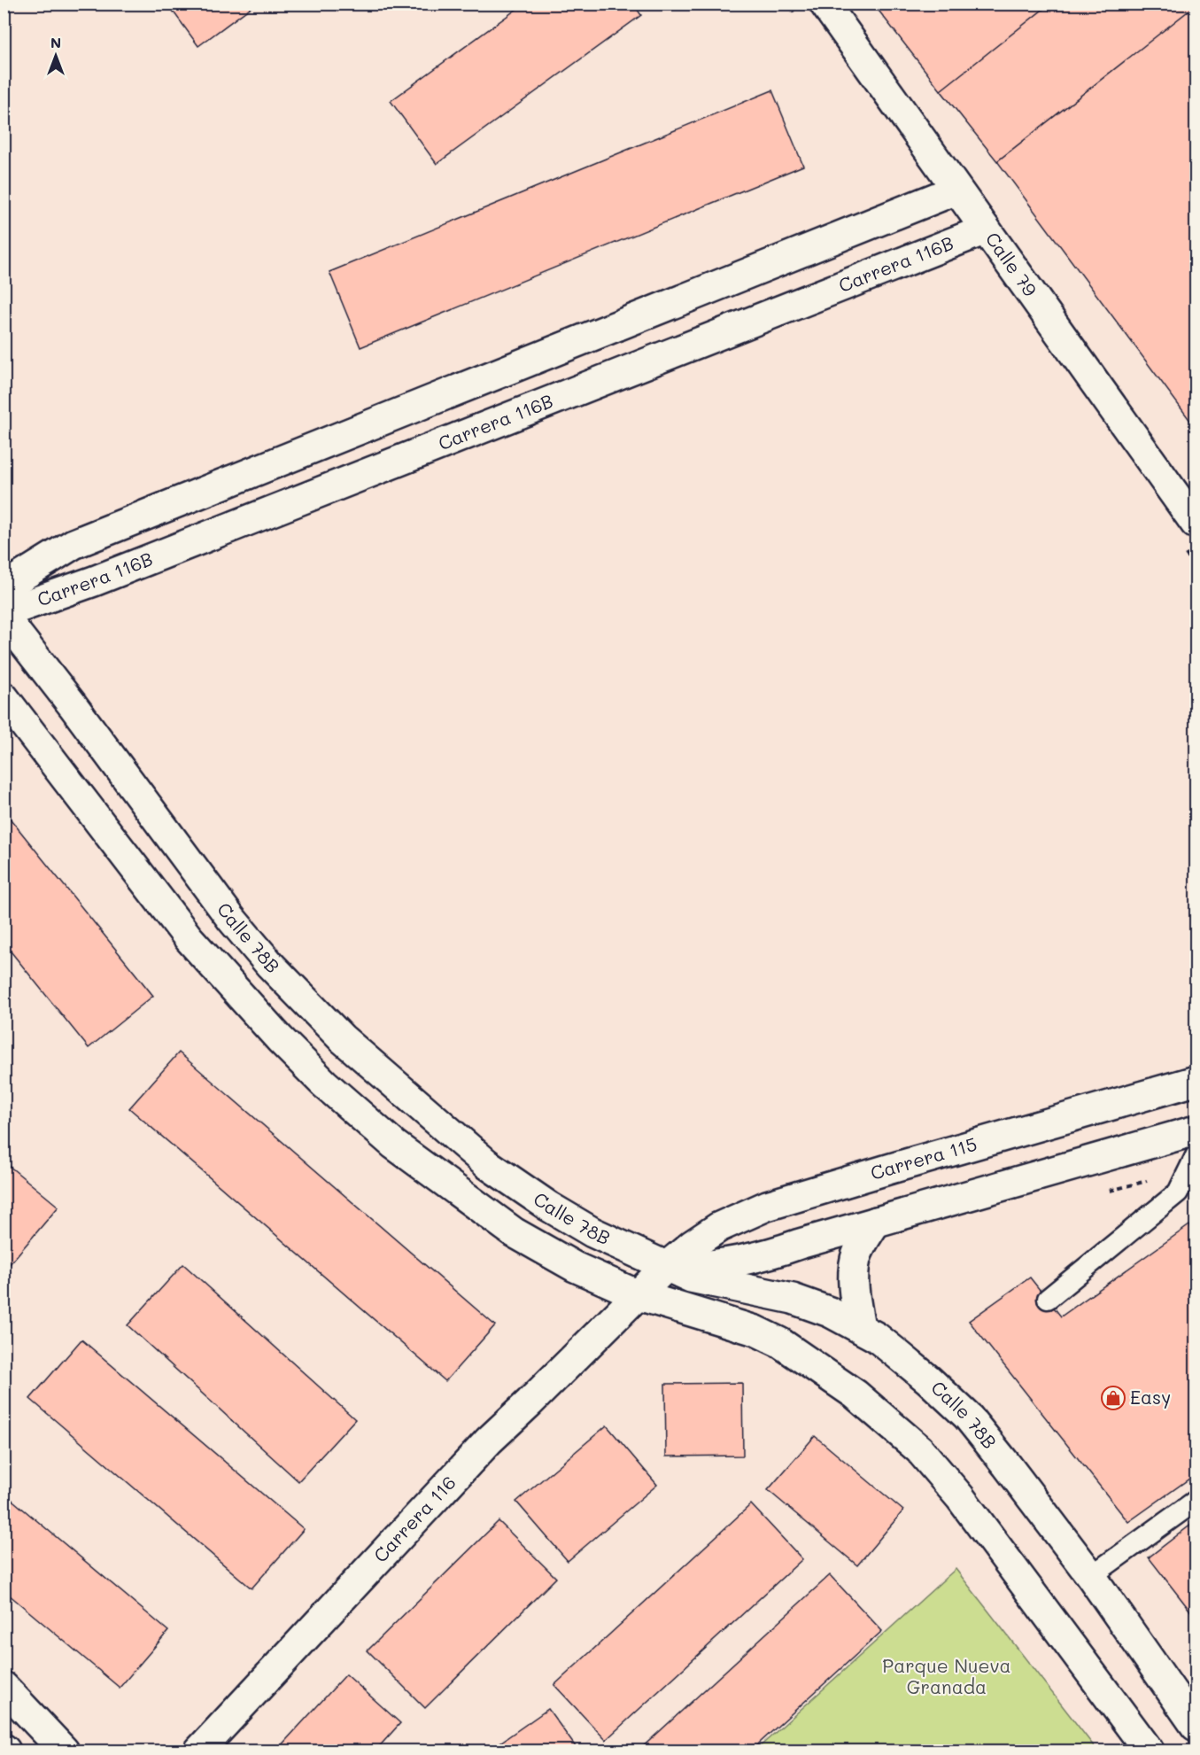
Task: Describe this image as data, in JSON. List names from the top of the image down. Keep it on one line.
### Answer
{"streets":{"street":["Calle 79","Carrera 116B","Calle 78B","Carrera 115","Carrera 116"]},"crossings":[["Calle 79","Carrera 116B"],["Carrera 116B","Calle 78B"],["Calle 78B","Carrera 115"],["Calle 78B","Carrera 116"],["Carrera 115","Carrera 116"]],"parks":["Parque Nueva Granada"],"places":{"shop":["Easy"]},"north":"top"}
